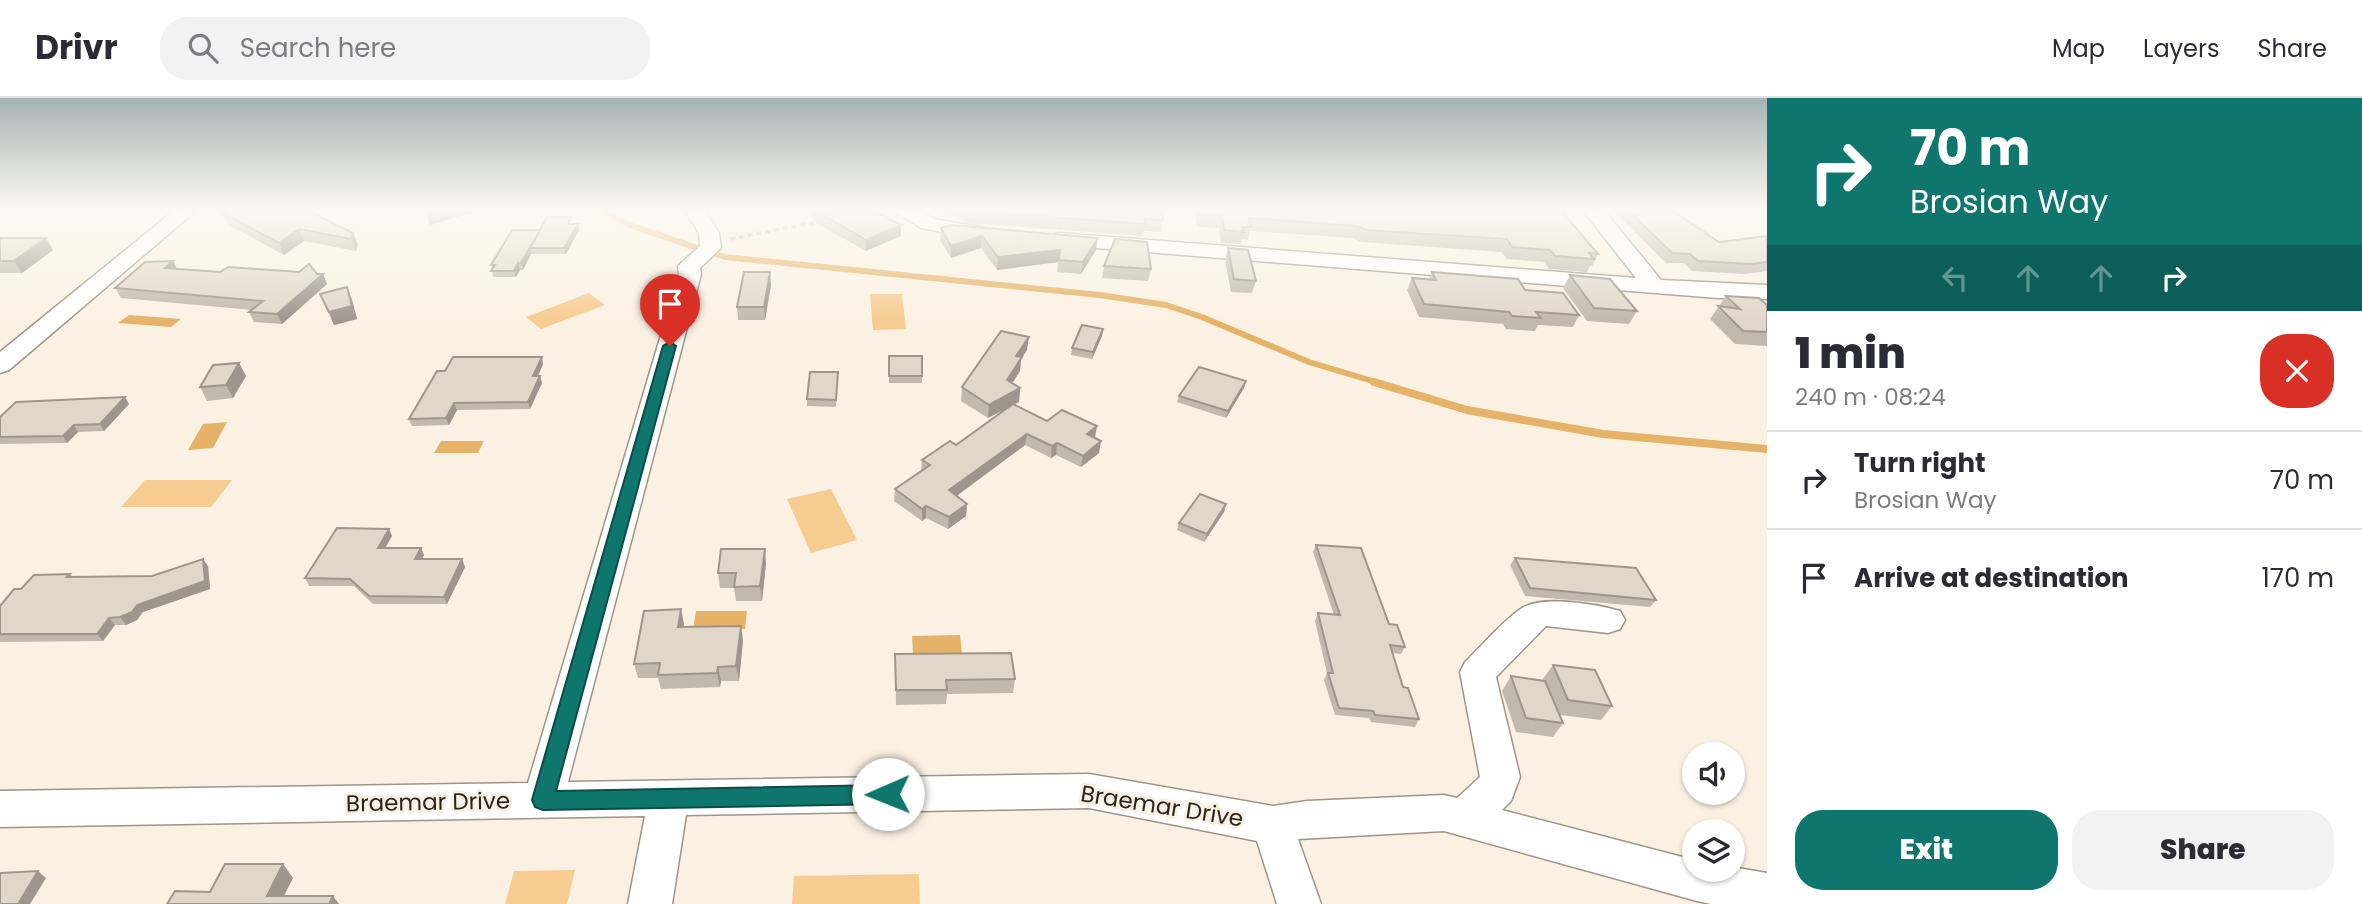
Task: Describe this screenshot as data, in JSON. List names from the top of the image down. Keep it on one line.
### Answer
{"streets":{"street":["Braemar Drive"]},"page":{"header":"Drivr","search":"Search here","nav":["Map","Layers","Share"],"turn":["70 m","Brosian Way"],"heading":["1 min","240 m · 08:24"],"list":[{"name":"Turn right","note":"Brosian Way","value":"70 m"},{"name":"Arrive at destination","value":"170 m"}],"buttons":["Exit","Share"]}}
